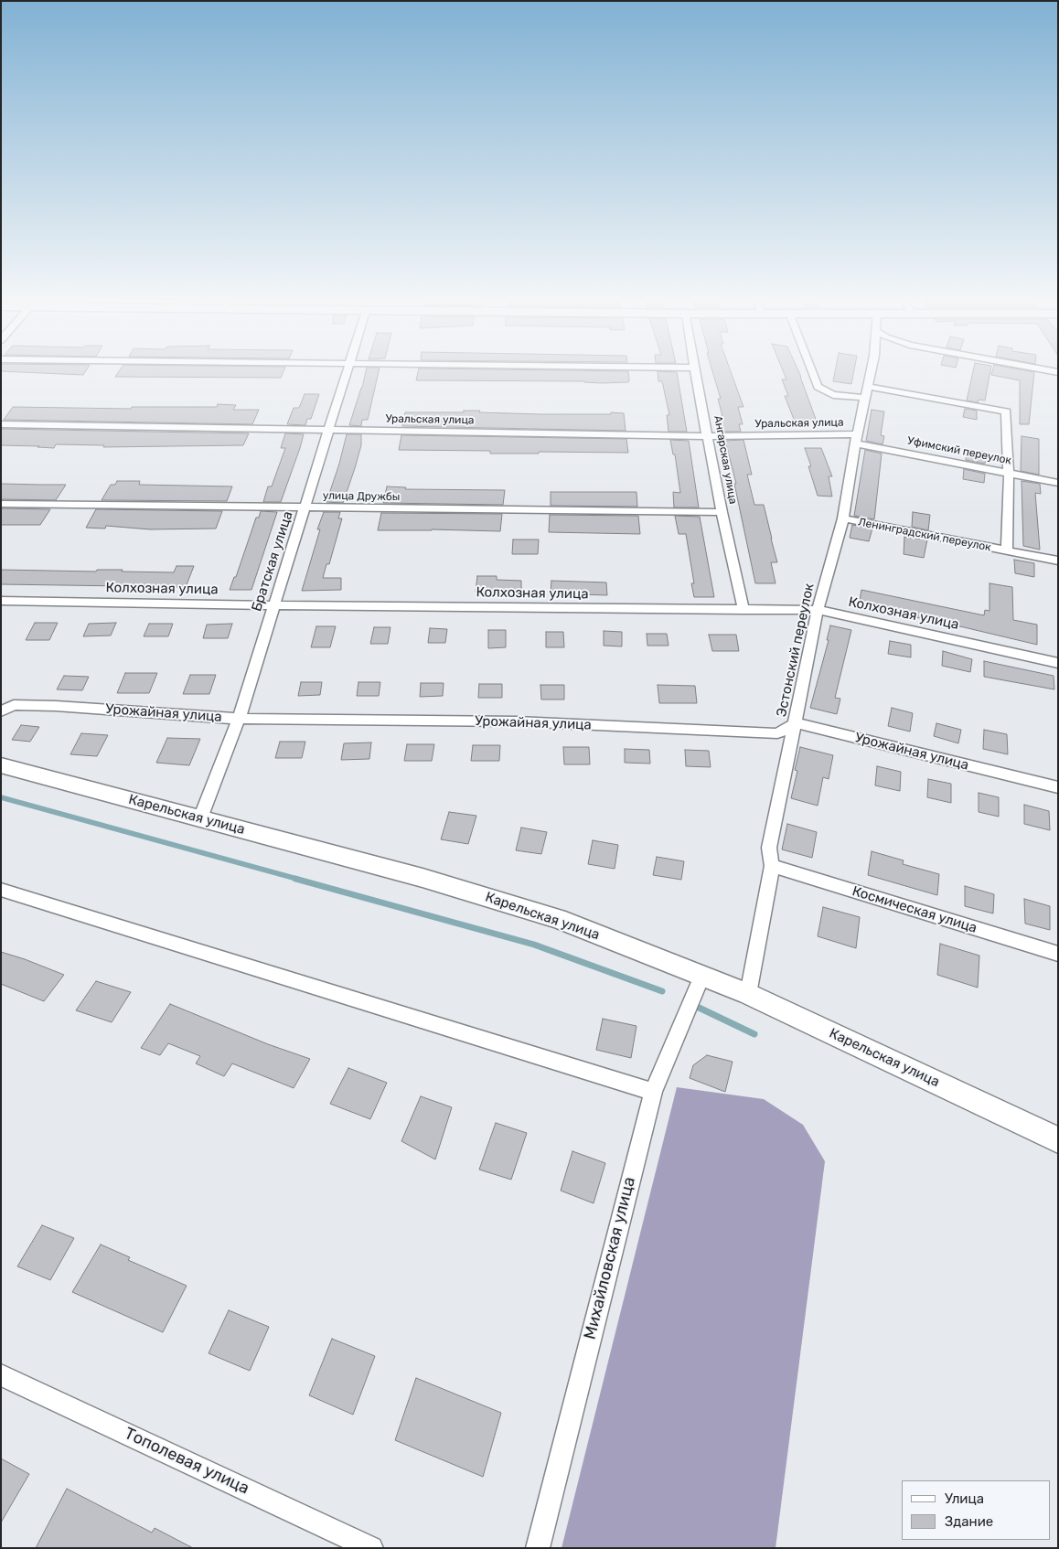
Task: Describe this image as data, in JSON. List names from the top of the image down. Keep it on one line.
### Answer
{"streets":{"street":["Уральская улица","Уфимский переулок","Ангарская улица","улица Дружбы","Ленинградский переулок","Братская улица","Колхозная улица","Эстонский переулок","Урожайная улица","Карельская улица","Космическая улица","Михайловская улица","Тополевая улица"]},"crossings":[["Уральская улица","Уфимский переулок"],["Уральская улица","Ангарская улица"],["Уральская улица","Братская улица"],["Уральская улица","Эстонский переулок"],["Уфимский переулок","Ленинградский переулок"],["Уфимский переулок","Эстонский переулок"],["Ангарская улица","улица Дружбы"],["Ангарская улица","Колхозная улица"],["улица Дружбы","Братская улица"],["Ленинградский переулок","Эстонский переулок"],["Братская улица","Колхозная улица"],["Братская улица","Урожайная улица"],["Братская улица","Карельская улица"],["Колхозная улица","Эстонский переулок"],["Эстонский переулок","Урожайная улица"],["Эстонский переулок","Карельская улица"],["Эстонский переулок","Космическая улица"],["Карельская улица","Михайловская улица"]],"legend":["Улица","Здание"]}
